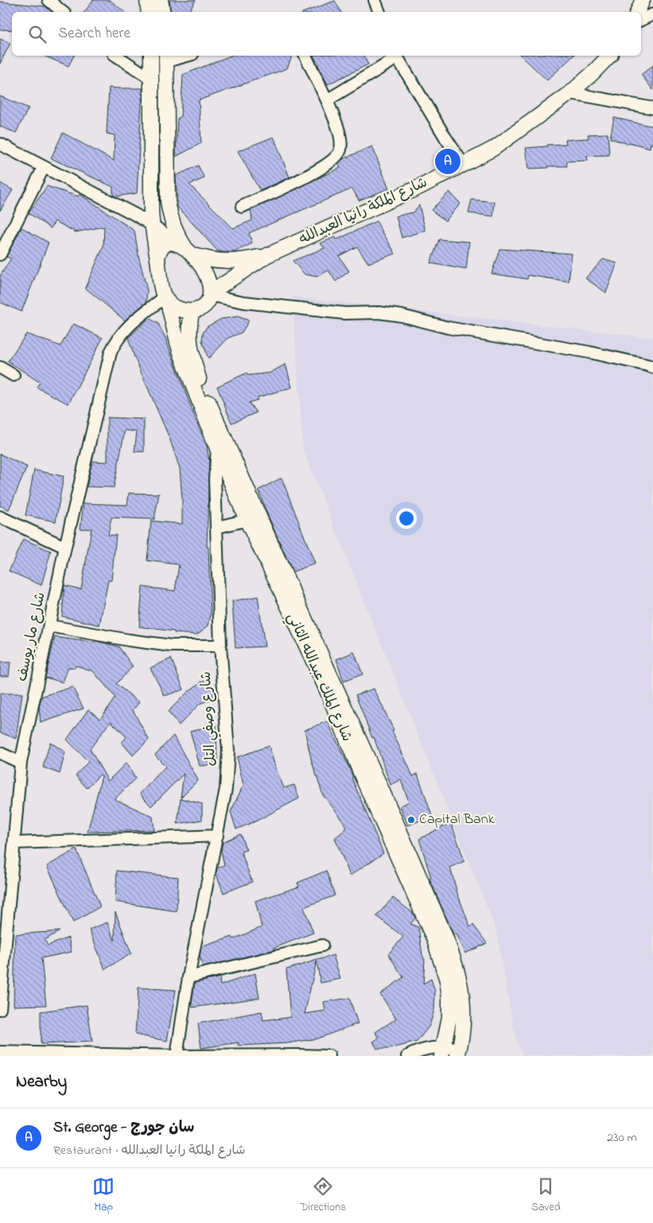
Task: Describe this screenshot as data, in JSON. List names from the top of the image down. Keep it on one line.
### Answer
{"streets":{"main road":["شارع الملكة رانيا العبدالله","شارع الملك عبدالله الثاني"],"street":["شارع مار يوسف","شارع وصفي التل"]},"crossings":[["شارع الملكة رانيا العبدالله","شارع مار يوسف"],["شارع الملكة رانيا العبدالله","شارع الملك عبدالله الثاني"],["شارع مار يوسف","شارع الملك عبدالله الثاني"],["شارع الملك عبدالله الثاني","شارع وصفي التل"]],"places":["Capital Bank"],"page":{"search":"Search here","pins":"A","heading":"Nearby","list":[{"mark":"A","name":"St. George - سان جورج","note":"Restaurant · شارع الملكة رانيا العبدالله","value":"230 m"}],"nav":["Map","Directions","Saved"]}}
